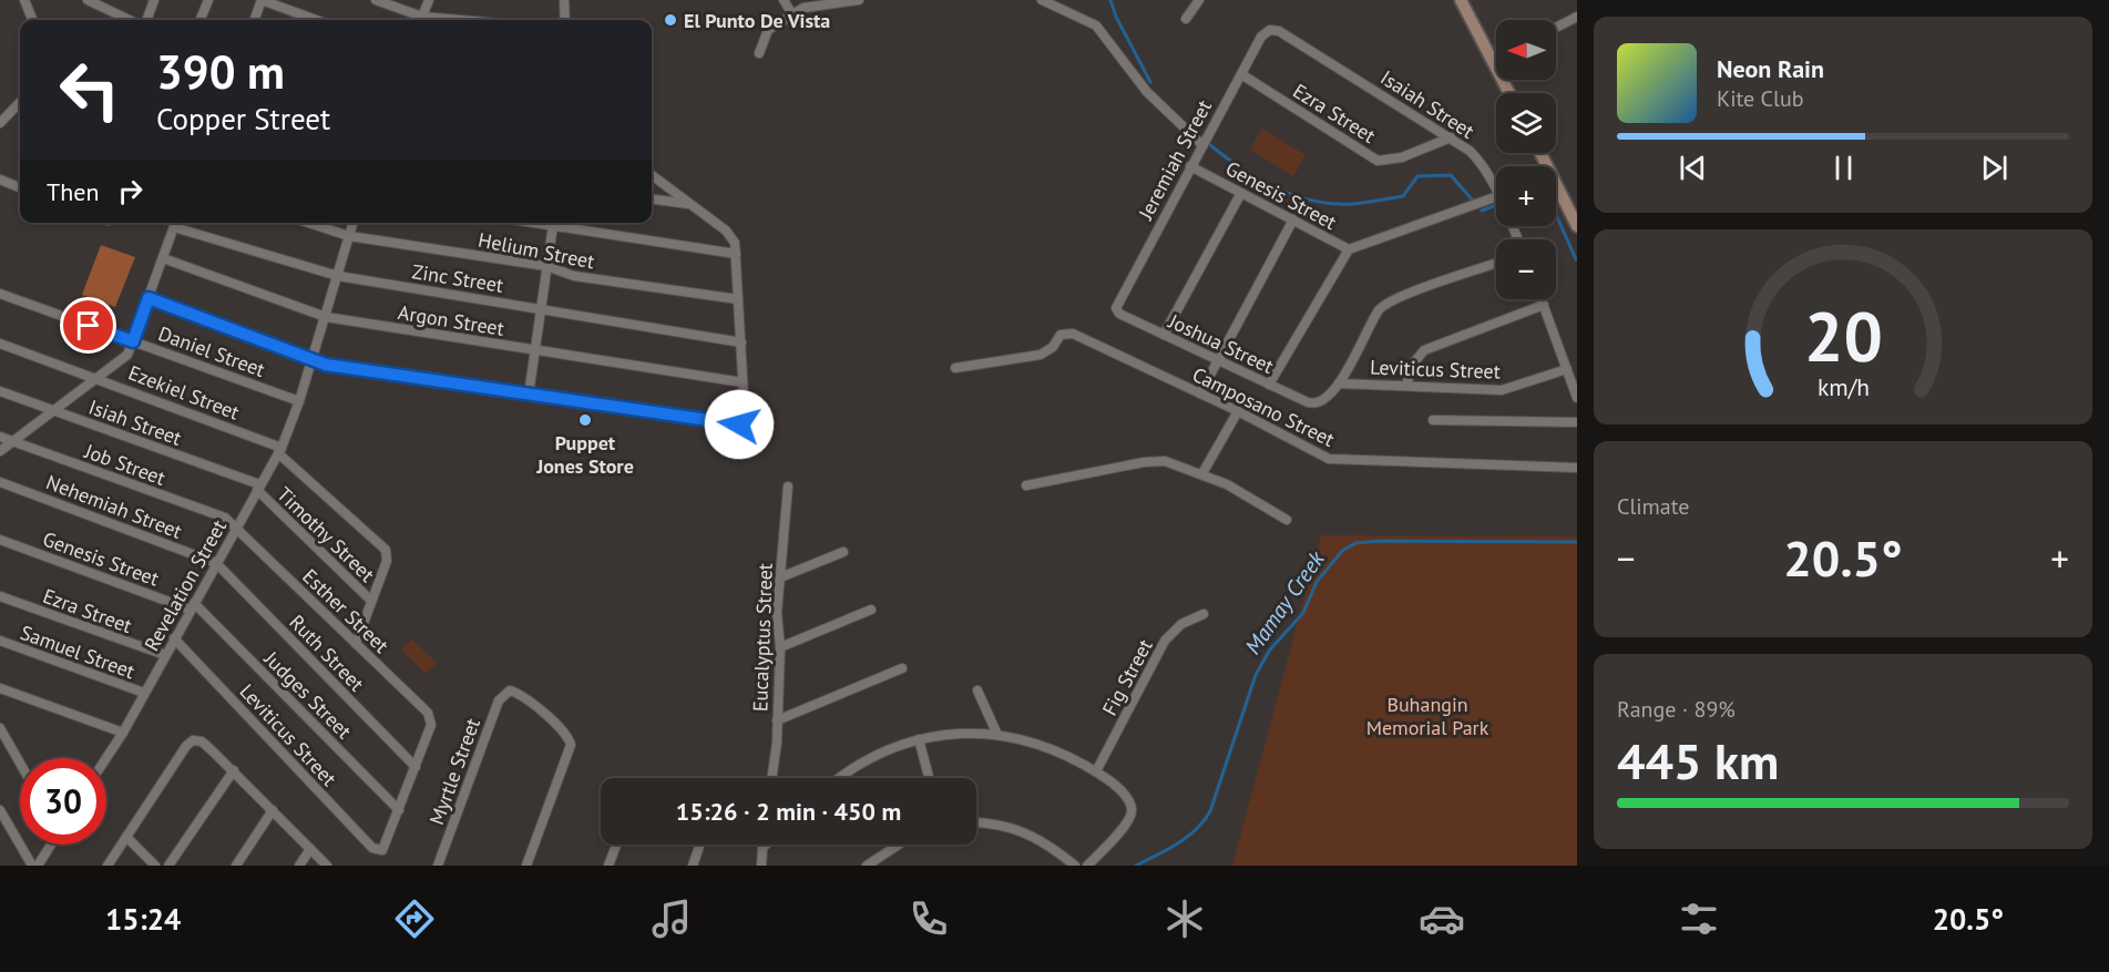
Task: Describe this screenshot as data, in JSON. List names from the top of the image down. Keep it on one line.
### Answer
{"streets":{"street":["Isaiah Street","Ezra Street","Jeremiah Street","Genesis Street","Helium Street","Zinc Street","Argon Street","Joshua Street","Daniel Street","Leviticus Street","Ezekiel Street","Camposano Street","Isiah Street","Job Street","Nehemiah Street","Timothy Street","Revelation Street","Esther Street","Eucalyptus Street","Samuel Street","Ruth Street","Fig Street","Judges Street","Myrtle Street"]},"crossings":[["Isaiah Street","Ezra Street"],["Isaiah Street","Jeremiah Street"],["Ezra Street","Jeremiah Street"],["Ezra Street","Revelation Street"],["Jeremiah Street","Genesis Street"],["Jeremiah Street","Joshua Street"],["Genesis Street","Revelation Street"],["Genesis Street","Judges Street"],["Helium Street","Revelation Street"],["Zinc Street","Revelation Street"],["Argon Street","Revelation Street"],["Joshua Street","Leviticus Street"],["Daniel Street","Revelation Street"],["Leviticus Street","Revelation Street"],["Leviticus Street","Judges Street"],["Ezekiel Street","Revelation Street"],["Isiah Street","Timothy Street"],["Isiah Street","Revelation Street"],["Job Street","Revelation Street"],["Job Street","Esther Street"],["Nehemiah Street","Revelation Street"],["Nehemiah Street","Ruth Street"],["Timothy Street","Revelation Street"],["Revelation Street","Esther Street"],["Revelation Street","Samuel Street"],["Revelation Street","Ruth Street"],["Revelation Street","Judges Street"],["Esther Street","Ruth Street"]],"water":["Mamay Creek"],"parks":["Buhangin Memorial Park"],"places":["El Punto De Vista","Puppet Jones Store"],"north":"left","page":{"map_buttons":["+","−"],"turn":["390 m","Copper Street"],"song":["Neon Rain","Kite Club"],"then":"Then","tile":["Climate",["Range · 89%","445 km"]],"heat":["−","20.5°","+"],"limit":"30","trip":"15:26 · 2 min · 450 m","tabs":["15:24","20.5°"],"gauge":["20","km/h"]}}
